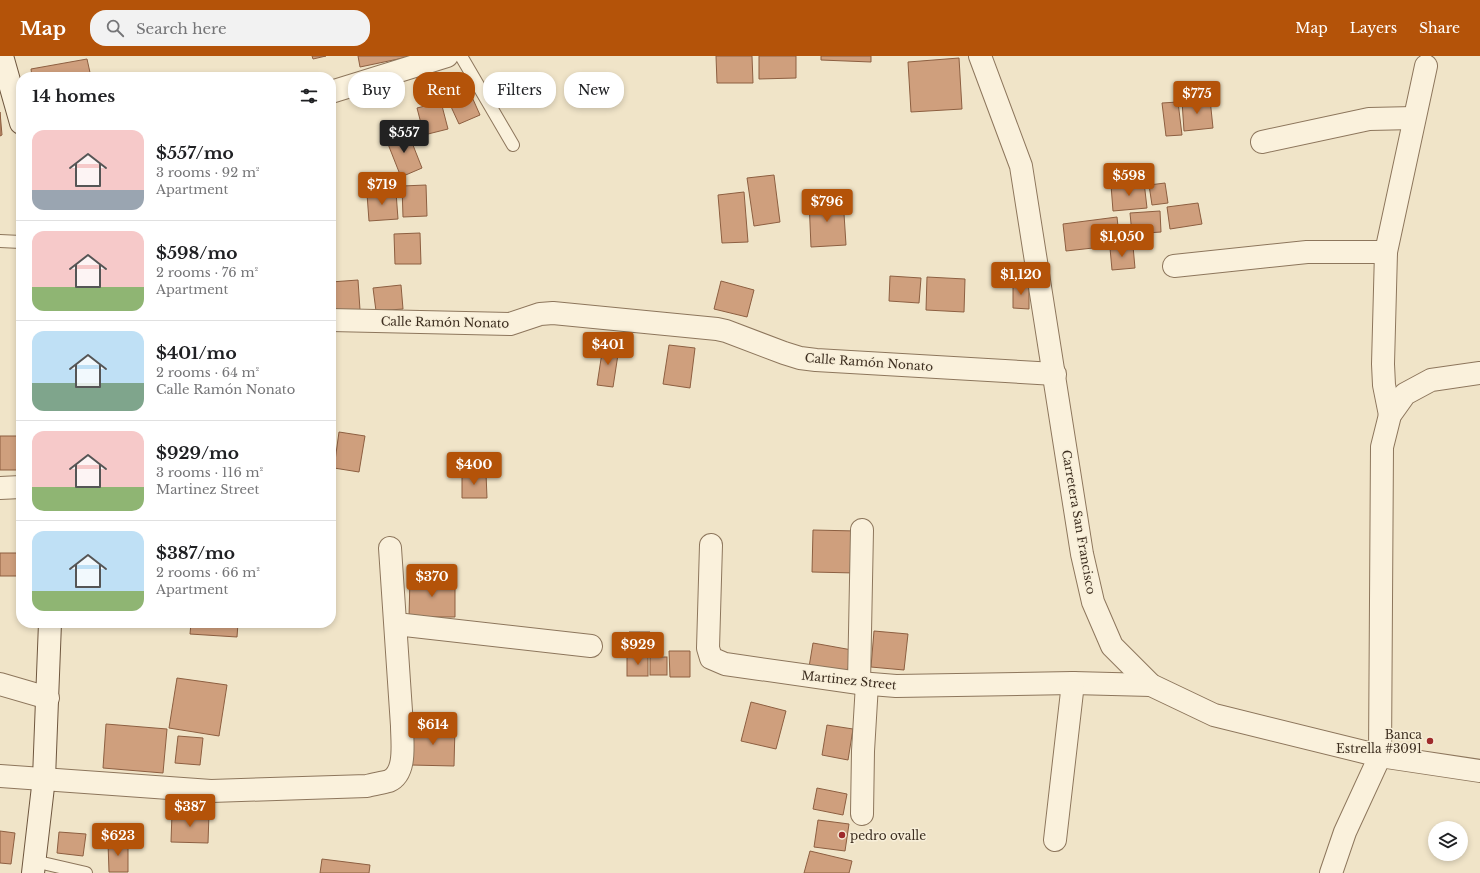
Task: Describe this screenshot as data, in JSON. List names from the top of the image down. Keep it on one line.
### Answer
{"streets":{"street":["Calle Ramón Nonato","Carretera San Francisco","Martinez Street"]},"crossings":[["Calle Ramón Nonato","Carretera San Francisco"],["Carretera San Francisco","Martinez Street"]],"places":["Banca Estrella #3091","pedro ovalle"],"page":{"header":"Map","search":"Search here","nav":["Map","Layers","Share"],"chip":["Buy","Rent","Filters","New"],"heading":"14 homes","price":["$775","$557","$598","$719","$796","$1,050","$1,120","$401","$400","$370","$929","$614","$387","$623"],"list":[{"name":"$557/mo","note":"3 rooms · 92 m² · Apartment"},{"name":"$598/mo","note":"2 rooms · 76 m² · Apartment"},{"name":"$401/mo","note":"2 rooms · 64 m² · Calle Ramón Nonato"},{"name":"$929/mo","note":"3 rooms · 116 m² · Martinez Street"},{"name":"$387/mo","note":"2 rooms · 66 m² · Apartment"}]}}
